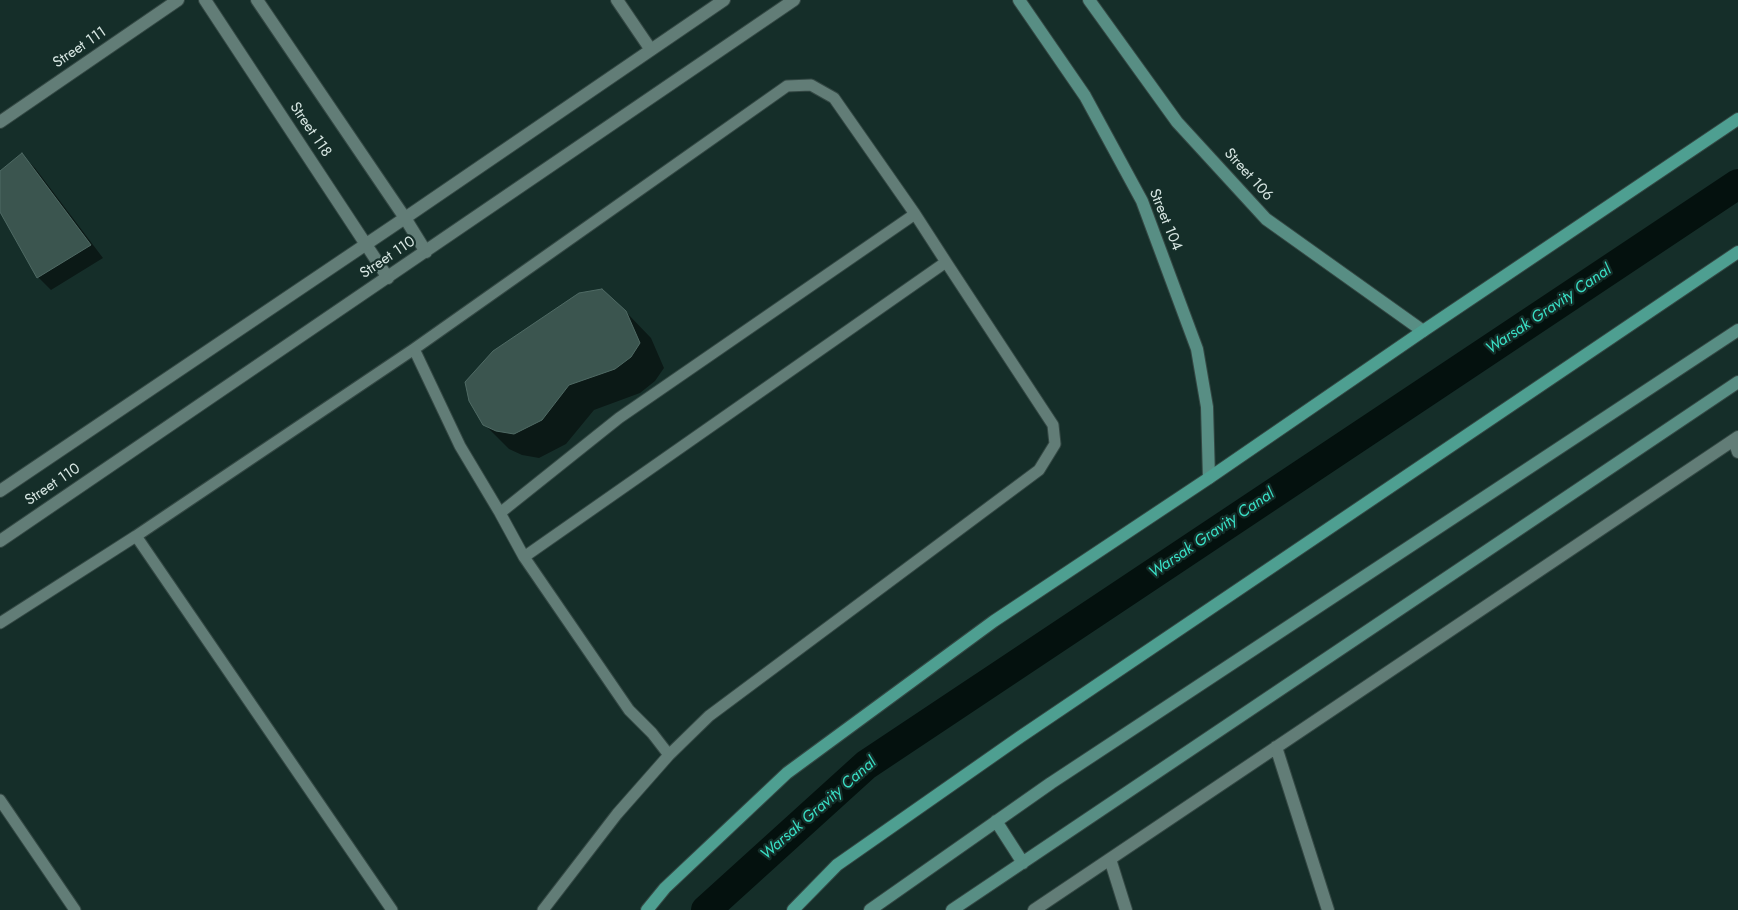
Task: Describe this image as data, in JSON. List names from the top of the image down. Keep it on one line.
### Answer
{"streets":{"main road":["Street 106","Street 104"],"street":["Street 111","Street 118","Street 110"]},"crossings":[["Street 118","Street 110"]],"water":["Warsak Gravity Canal"]}
